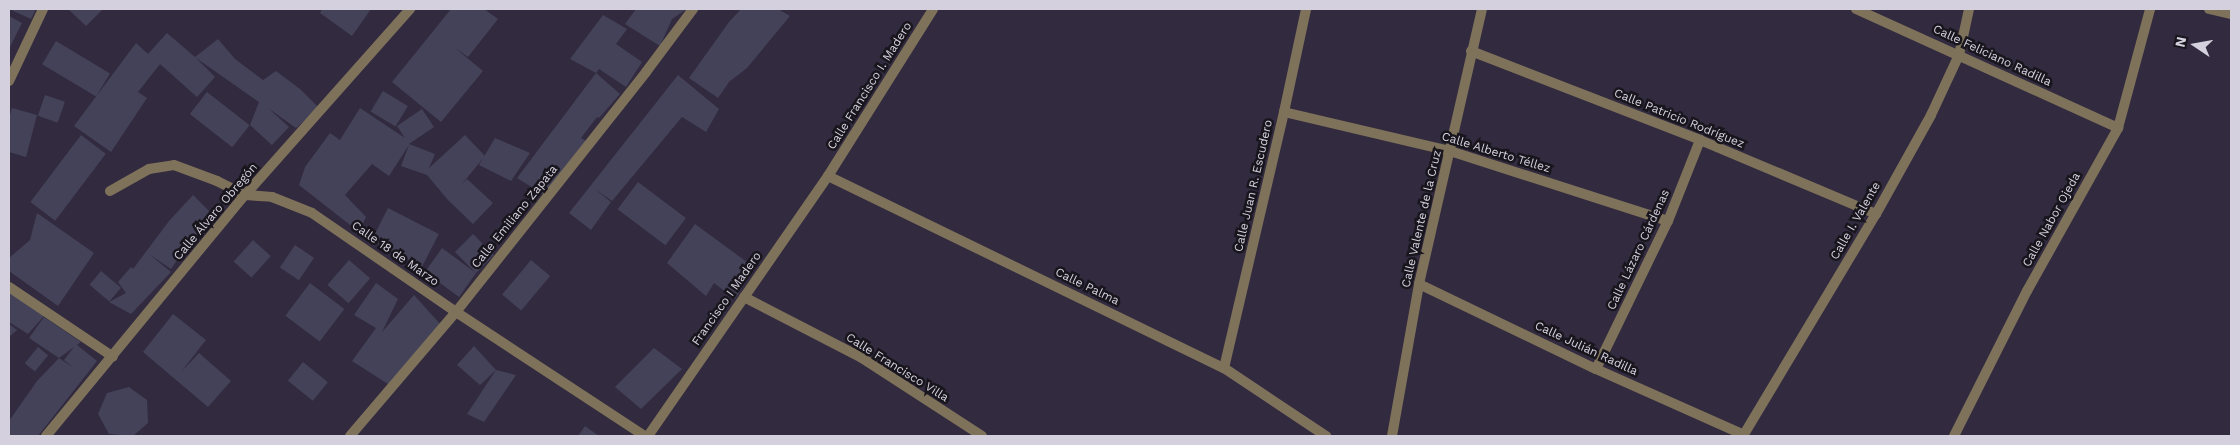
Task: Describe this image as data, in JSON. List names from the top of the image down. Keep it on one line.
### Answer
{"streets":{"street":["Calle Feliciano Radilla","Calle Francisco I. Madero","Calle Patricio Rodríguez","Calle Alberto Téllez","Calle Juan R. Escudero","Calle Álvaro Obregón","Calle Emiliano Zapata","Calle Valente de la Cruz","Calle Nabor Ojeda","Calle I. Valente","Calle Lázaro Cárdenas","Calle 18 de Marzo","Calle Palma","Francisco I Madero","Calle Julián Radilla","Calle Francisco Villa"]},"crossings":[["Calle Feliciano Radilla","Calle Nabor Ojeda"],["Calle Feliciano Radilla","Calle I. Valente"],["Calle Francisco I. Madero","Calle Palma"],["Calle Francisco I. Madero","Francisco I Madero"],["Calle Patricio Rodríguez","Calle Valente de la Cruz"],["Calle Patricio Rodríguez","Calle I. Valente"],["Calle Patricio Rodríguez","Calle Lázaro Cárdenas"],["Calle Alberto Téllez","Calle Juan R. Escudero"],["Calle Alberto Téllez","Calle Valente de la Cruz"],["Calle Alberto Téllez","Calle Lázaro Cárdenas"],["Calle Juan R. Escudero","Calle Palma"],["Calle Álvaro Obregón","Calle 18 de Marzo"],["Calle Emiliano Zapata","Calle 18 de Marzo"],["Calle Valente de la Cruz","Calle Julián Radilla"],["Calle I. Valente","Calle Julián Radilla"],["Calle Lázaro Cárdenas","Calle Julián Radilla"],["Calle 18 de Marzo","Francisco I Madero"],["Calle Palma","Francisco I Madero"],["Francisco I Madero","Calle Francisco Villa"]],"north":"left"}
